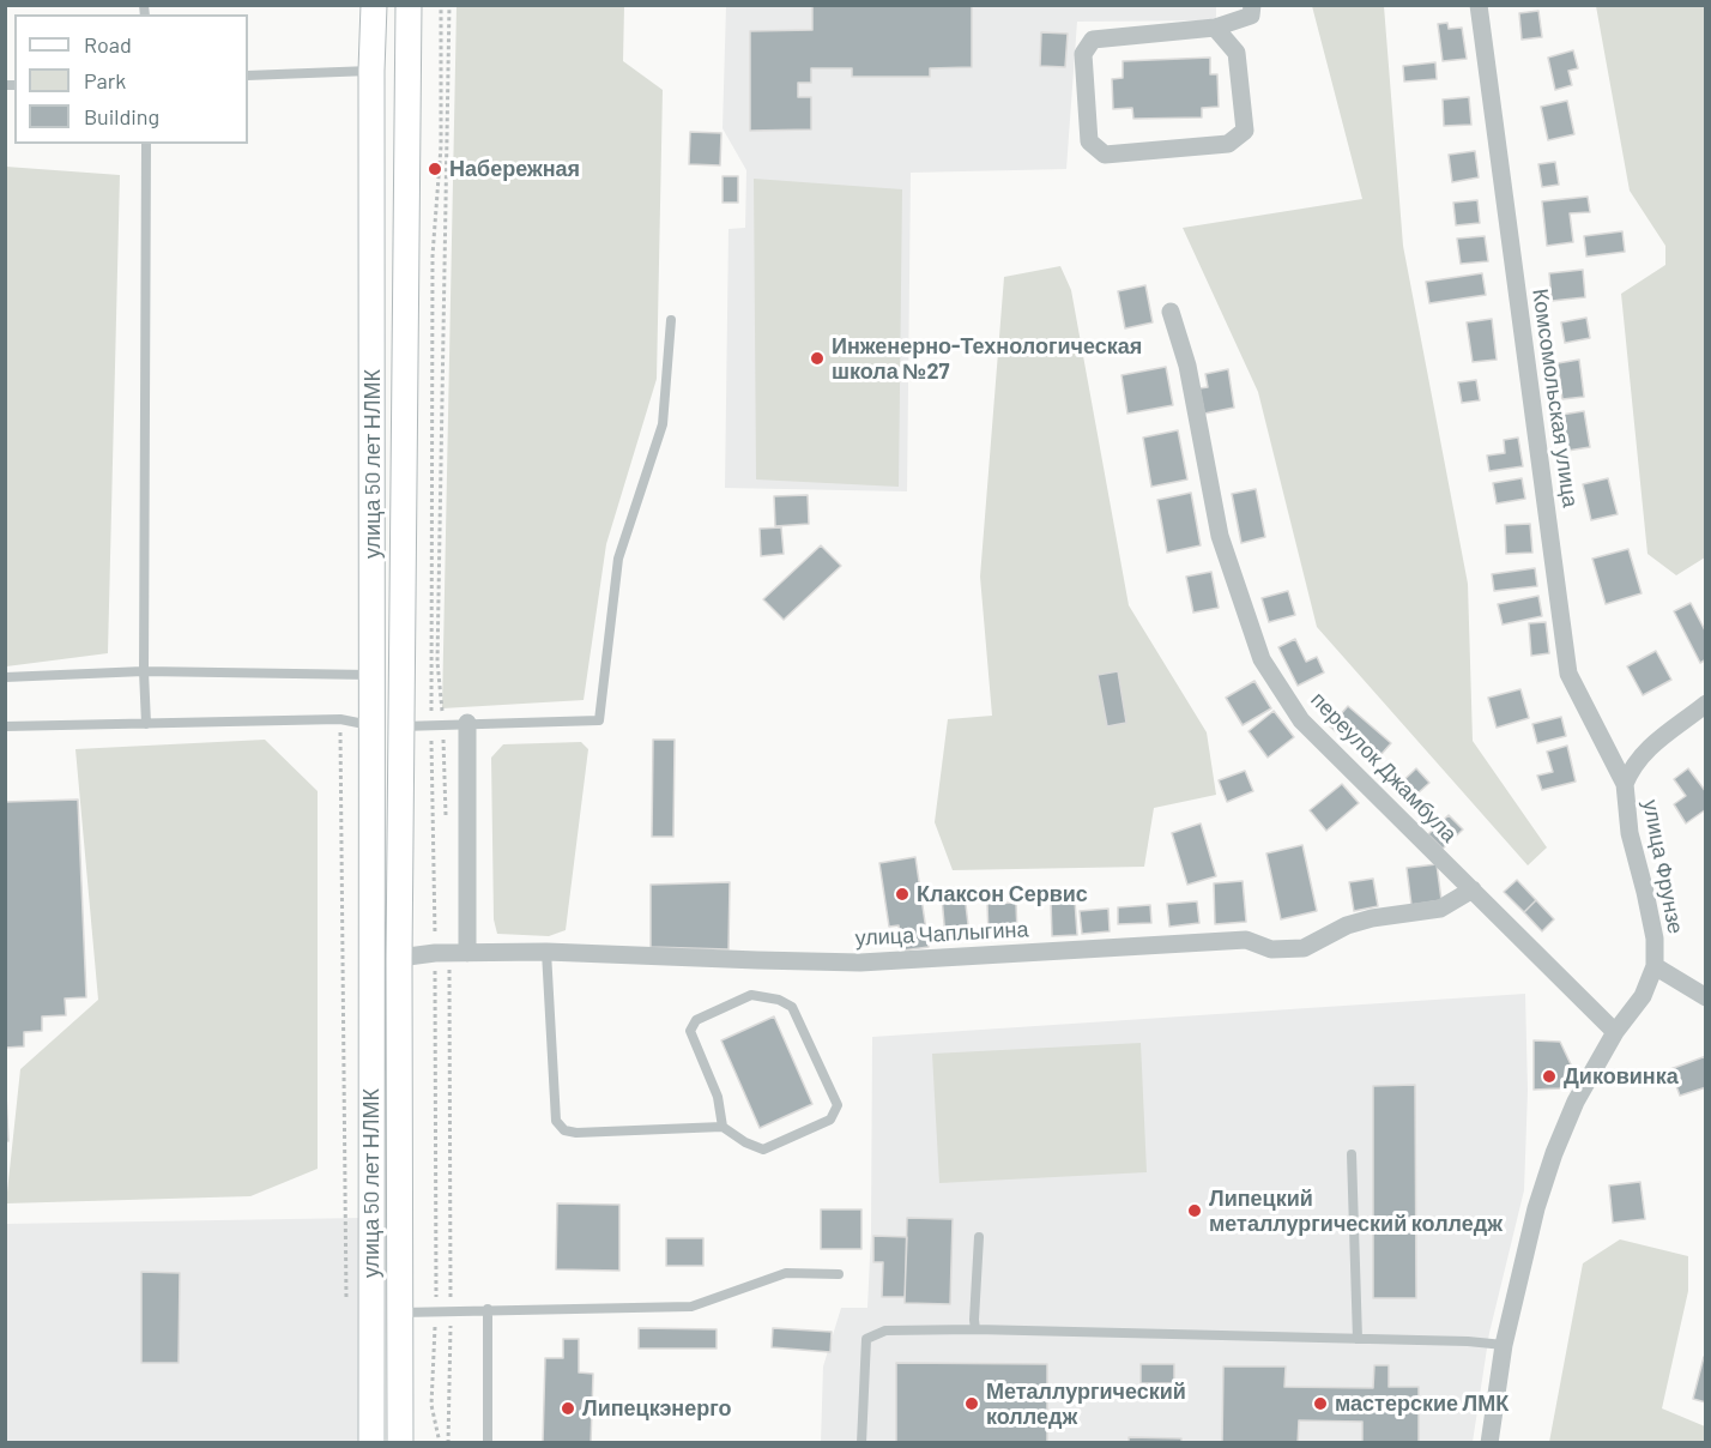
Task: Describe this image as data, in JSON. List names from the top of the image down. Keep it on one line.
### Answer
{"streets":{"main road":["улица 50 лет НЛМК"],"street":["Комсомольская улица","переулок Джамбула","улица Фрунзе","улица Чаплыгина"]},"crossings":[["Комсомольская улица","улица Фрунзе"],["улица 50 лет НЛМК","улица Чаплыгина"],["переулок Джамбула","улица Фрунзе"],["переулок Джамбула","улица Чаплыгина"]],"places":["Набережная","Инженерно-Технологическая школа №27","Клаксон Сервис","Диковинка","Липецкий металлургический колледж","Металлургический колледж","мастерские ЛМК","Липецкэнерго"],"legend":["Road","Park","Building"]}
